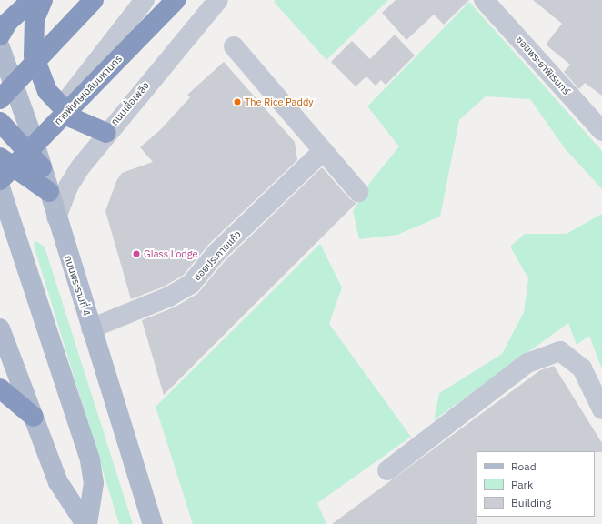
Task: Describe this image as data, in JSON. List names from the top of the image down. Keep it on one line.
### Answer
{"streets":{"highway":["ทางพิเศษเฉลิมมหานคร"],"main road":["ถนนพระรามที่ 4"],"street":["ซอยพระยาพิเรนทร์","ถนนเชื้อเพลิง","ซอยประกายแก้ว"]},"crossings":[["ถนนเชื้อเพลิง","ถนนพระรามที่ 4"],["ซอยประกายแก้ว","ถนนพระรามที่ 4"]],"places":["The Rice Paddy","Glass Lodge"],"legend":["Road","Park","Building"]}
